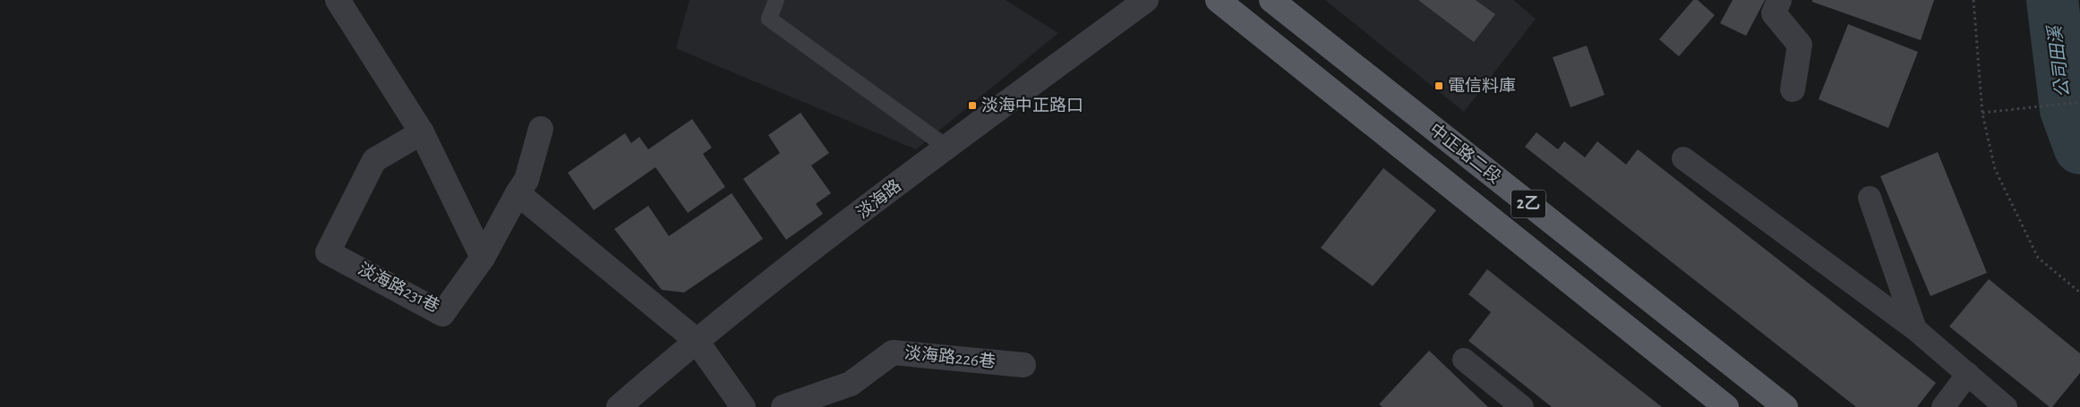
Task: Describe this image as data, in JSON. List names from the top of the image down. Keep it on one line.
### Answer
{"streets":{"main road":["中正路二段","2乙"],"street":["淡海路","淡海路231巷","淡海路226巷"]},"water":["公司田溪"],"places":{"transit":["電信料庫","淡海中正路口"]}}
